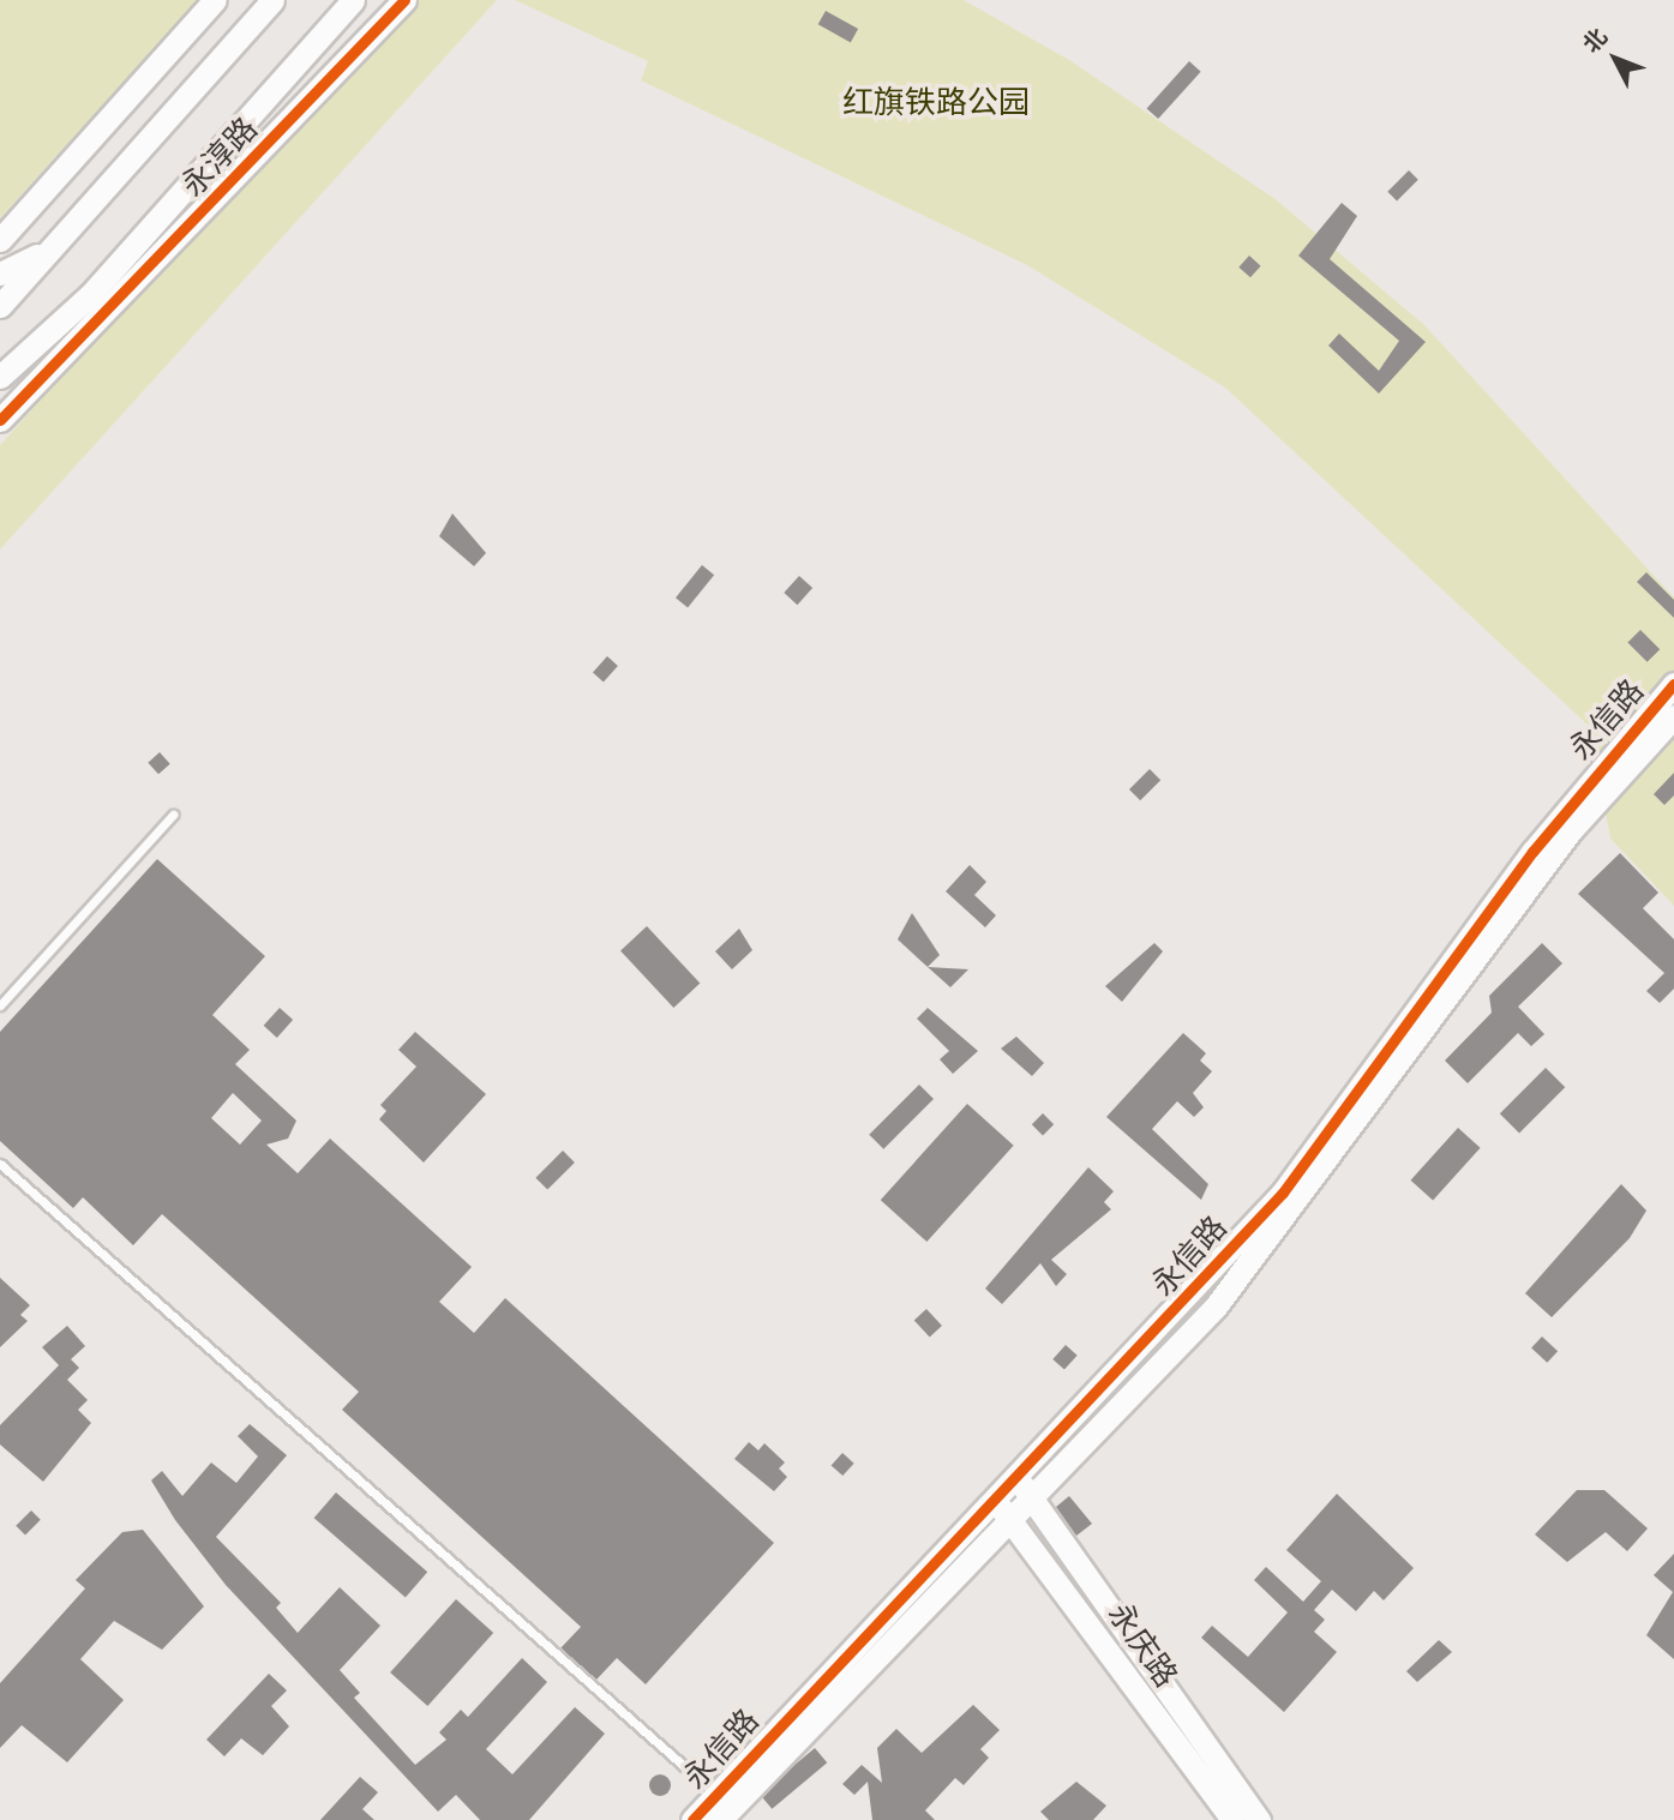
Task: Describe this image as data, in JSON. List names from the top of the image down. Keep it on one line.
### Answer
{"streets":{"street":["永淳路","永信路","永庆路"]},"crossings":[["永信路","永庆路"]],"parks":["红旗铁路公园"],"north":"top left"}
